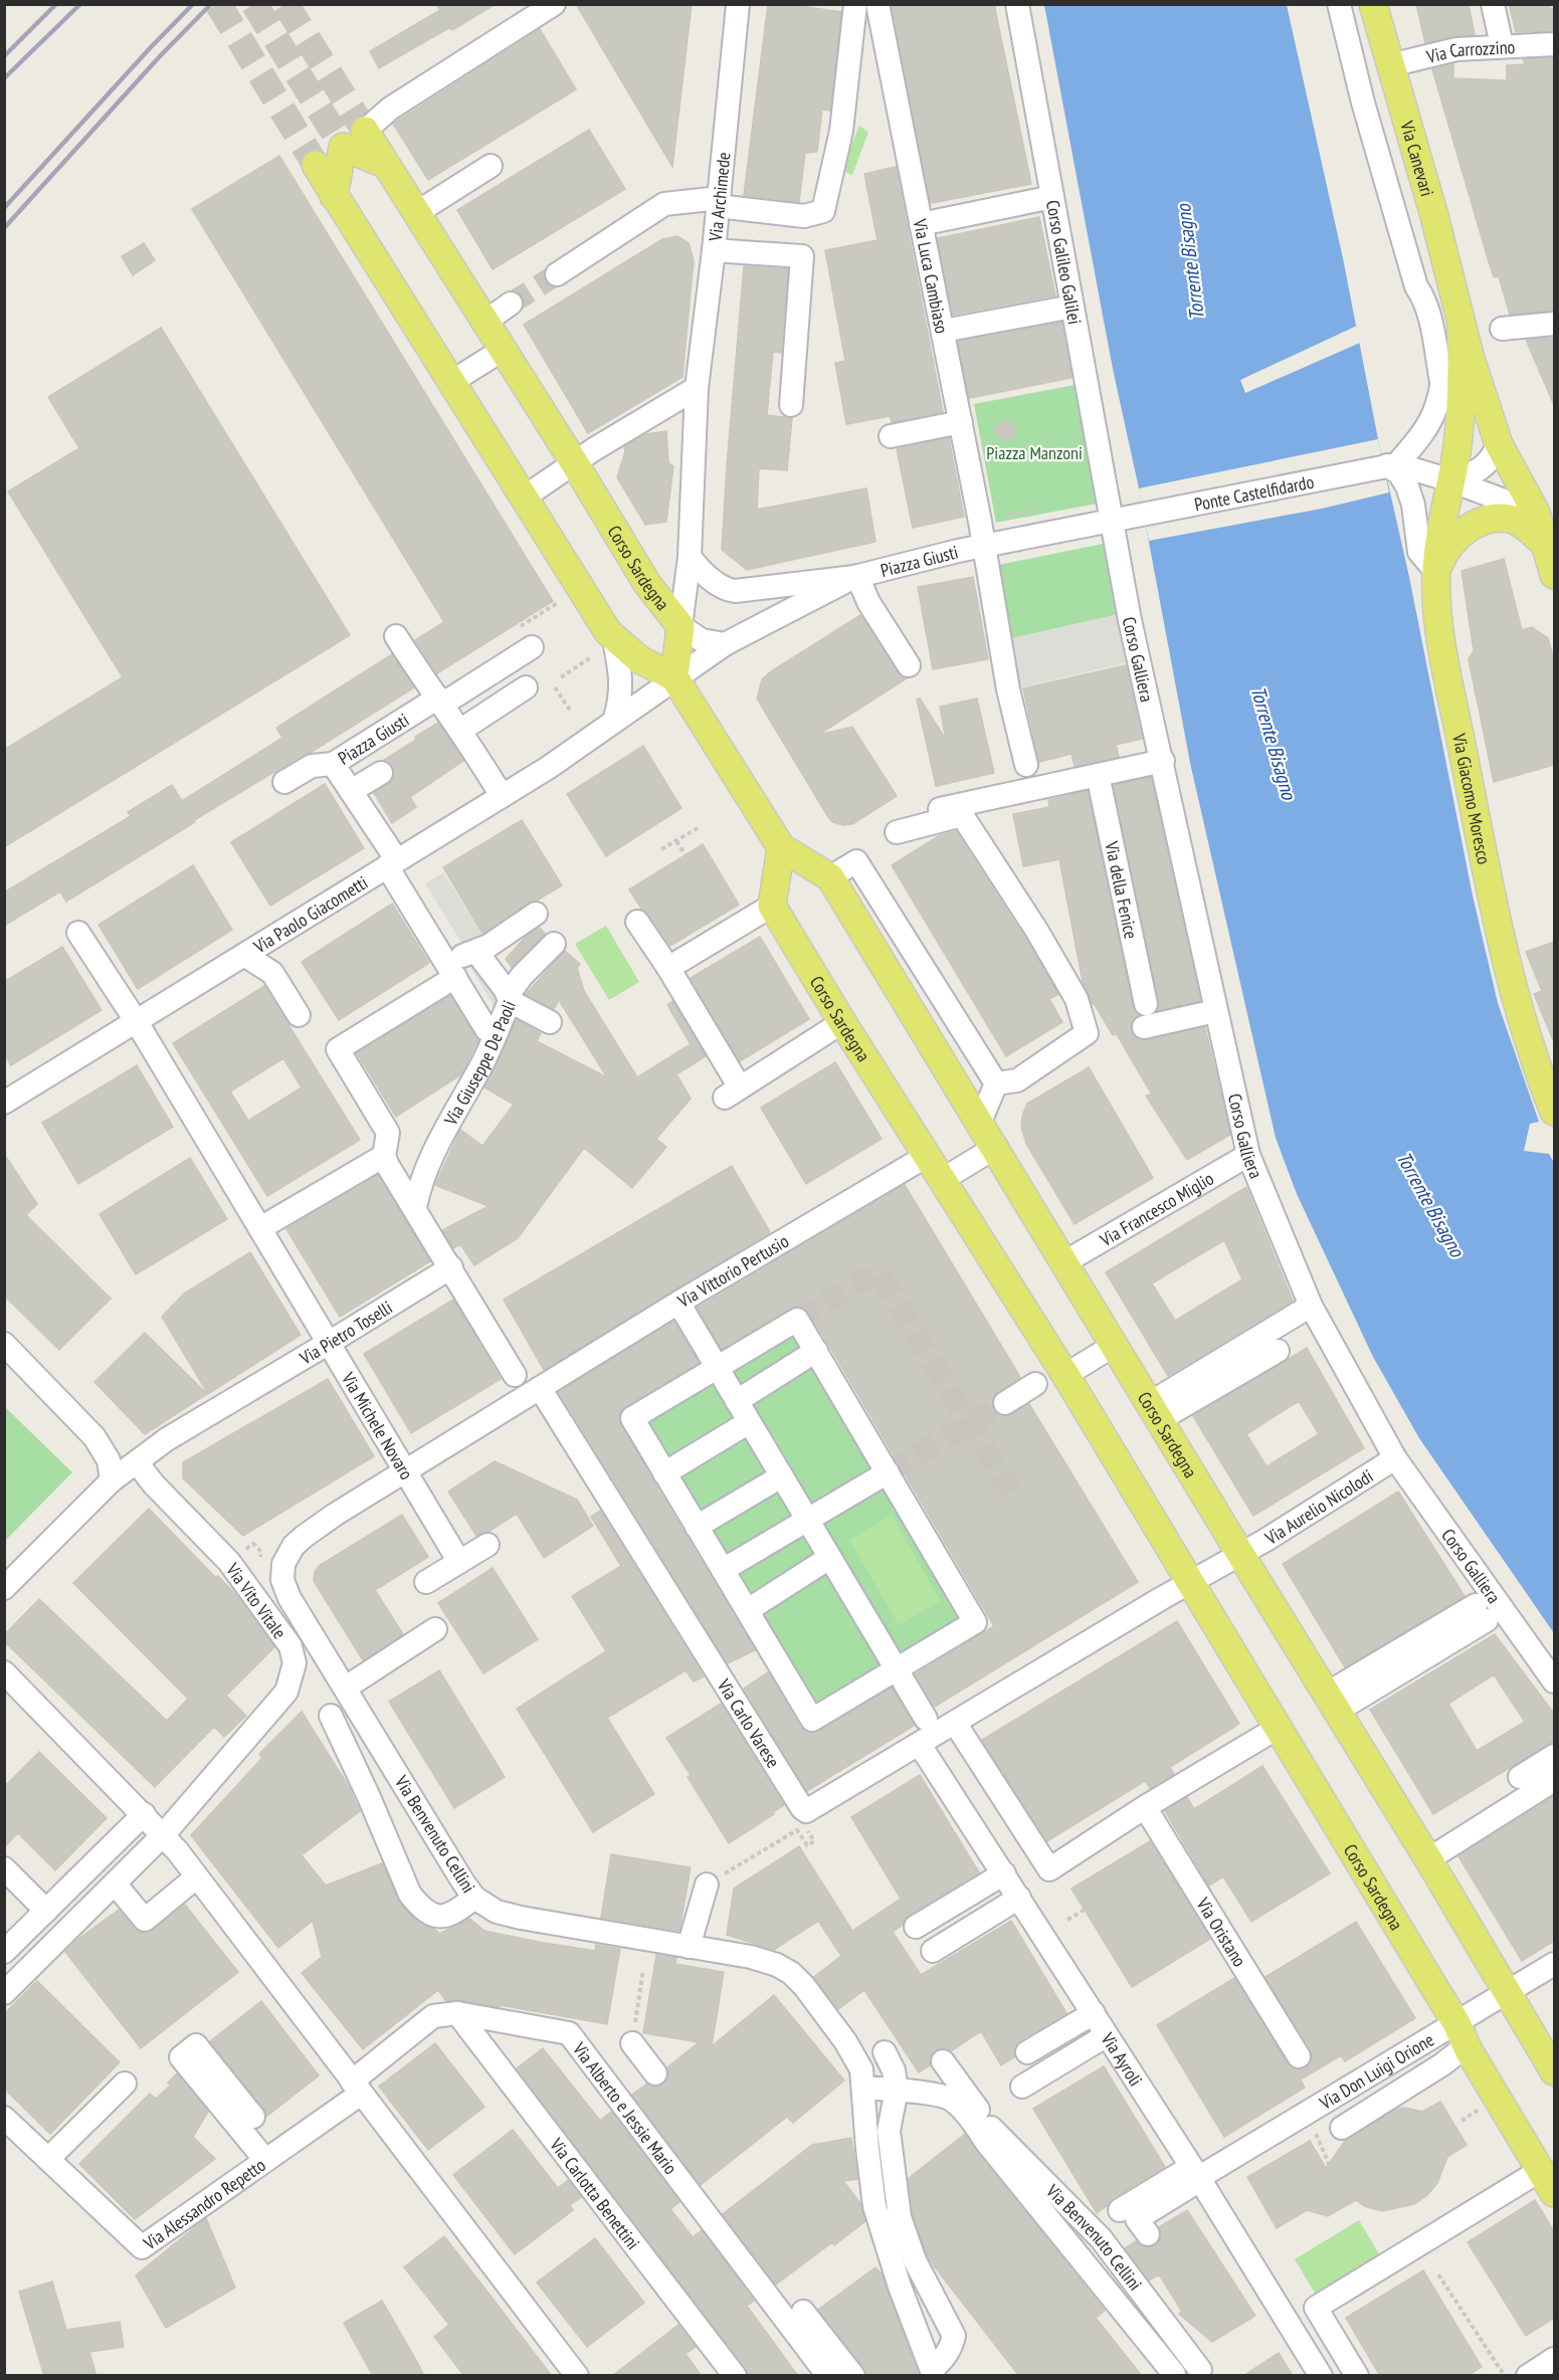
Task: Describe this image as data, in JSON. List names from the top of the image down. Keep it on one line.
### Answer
{"streets":{"main road":["Via Canevari","Corso Sardegna","Via Giacomo Moresco"],"street":["Via Carrozzino","Via Archimede","Corso Galileo Galilei","Via Luca Cambiaso","Ponte Castelfidardo","Piazza Giusti","Corso Galliera","Via della Fenice","Via Paolo Giacometti","Via Giuseppe De Paoli","Via Francesco Miglio","Via Vittorio Pertusio","Via Pietro Toselli","Via Michele Novaro","Via Aurelio Nicolodi","Via Vito Vitale","Via Carlo Varese","Via Benvenuto Cellini","Via Oristano","Via Ayroli","Via Don Luigi Orione","Via Alberto e Jessie Mario","Via Carlotta Benettini","Via Alessandro Repetto"]},"crossings":[["Via Carrozzino","Via Canevari"],["Via Canevari","Ponte Castelfidardo"],["Via Canevari","Via Giacomo Moresco"],["Via Archimede","Piazza Giusti"],["Via Archimede","Corso Sardegna"],["Corso Galileo Galilei","Ponte Castelfidardo"],["Corso Galileo Galilei","Corso Galliera"],["Via Luca Cambiaso","Piazza Giusti"],["Ponte Castelfidardo","Corso Galliera"],["Piazza Giusti","Corso Sardegna"],["Piazza Giusti","Via Paolo Giacometti"],["Piazza Giusti","Via Giuseppe De Paoli"],["Corso Sardegna","Via Francesco Miglio"],["Corso Sardegna","Via Vittorio Pertusio"],["Corso Sardegna","Via Aurelio Nicolodi"],["Corso Sardegna","Via Carlo Varese"],["Corso Sardegna","Via Don Luigi Orione"],["Corso Galliera","Via della Fenice"],["Corso Galliera","Via Francesco Miglio"],["Corso Galliera","Via Aurelio Nicolodi"],["Via Paolo Giacometti","Via Giuseppe De Paoli"],["Via Paolo Giacometti","Via Michele Novaro"],["Via Vittorio Pertusio","Via Carlo Varese"],["Via Pietro Toselli","Via Michele Novaro"],["Via Pietro Toselli","Via Vito Vitale"],["Via Michele Novaro","Via Benvenuto Cellini"],["Via Carlo Varese","Via Ayroli"],["Via Ayroli","Via Don Luigi Orione"],["Via Alberto e Jessie Mario","Via Carlotta Benettini"],["Via Alberto e Jessie Mario","Via Alessandro Repetto"]],"water":["Torrente Bisagno"],"parks":["Piazza Manzoni"]}
